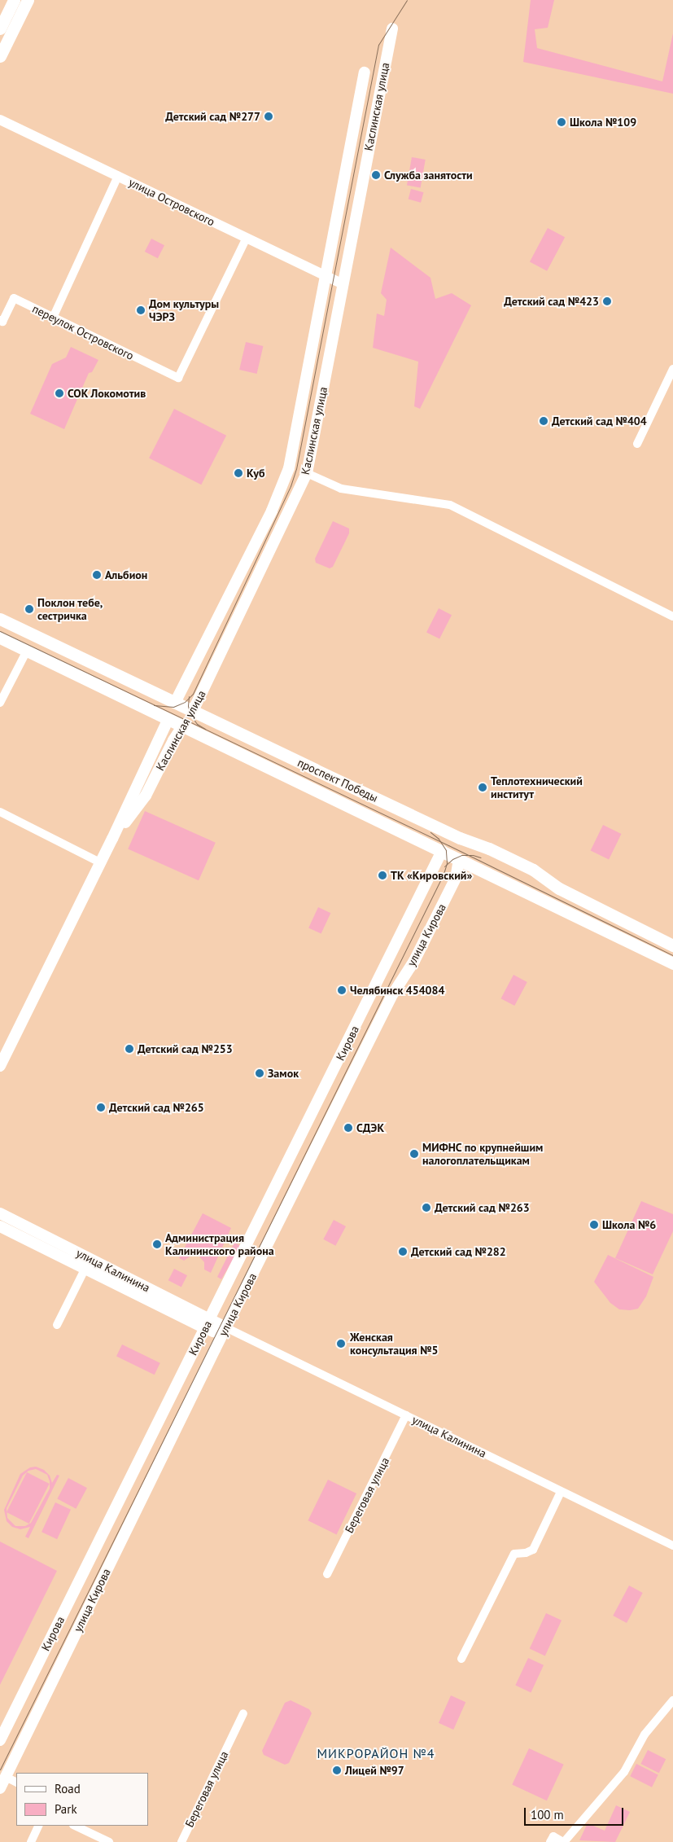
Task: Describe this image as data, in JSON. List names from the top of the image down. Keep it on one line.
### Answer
{"streets":{"main road":["Каслинская улица","проспект Победы","улица Кирова","Кирова","улица Калинина"],"street":["улица Островского","переулок Островского","Береговая улица"]},"crossings":[["Каслинская улица","улица Островского"],["Каслинская улица","проспект Победы"],["улица Островского","переулок Островского"],["проспект Победы","улица Кирова"],["улица Кирова","Кирова"],["улица Кирова","улица Калинина"],["Кирова","улица Калинина"],["улица Калинина","Береговая улица"]],"districts":["МИКРОРАЙОН №4"],"places":["Детский сад №277","Школа №109","Служба занятости","Детский сад №423","Дом культуры ЧЭРЗ","СОК Локомотив","Детский сад №404","Куб","Альбион","Поклон тебе, сестричка","Теплотехнический институт","ТК «Кировский»","Челябинск 454084","Детский сад №253","Замок","Детский сад №265","СДЭК","МИФНС по крупнейшим налогоплательщикам","Детский сад №263","Школа №6","Администрация Калининского района","Детский сад №282","Женская консультация №5","Лицей №97"],"legend":["Road","Park"],"scale_bar":"100 m"}
